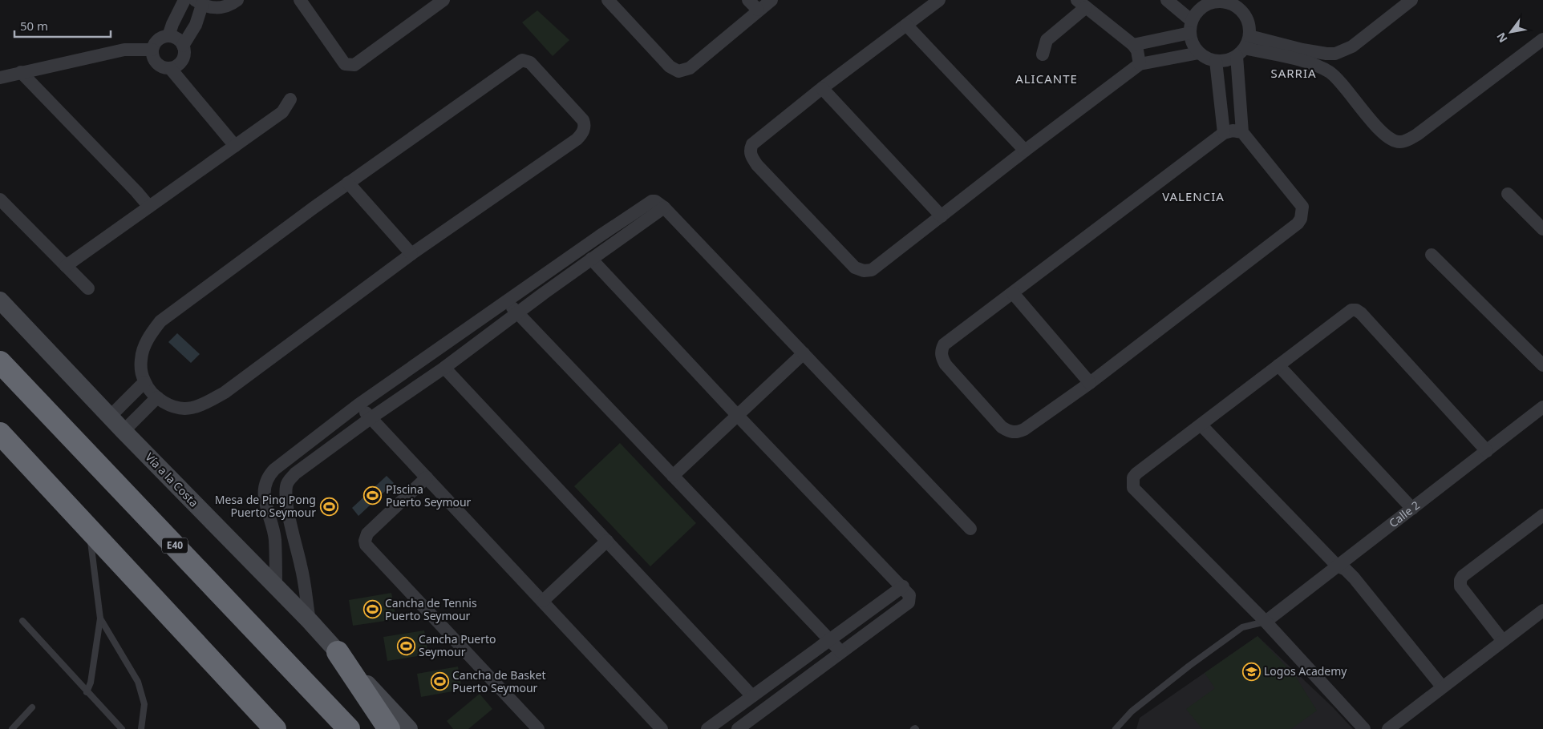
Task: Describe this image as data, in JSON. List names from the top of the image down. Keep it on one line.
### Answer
{"streets":{"highway":["E40"],"street":["Vía a la Costa","Calle 2"]},"districts":["SARRIA","ALICANTE","VALENCIA"],"places":{"sports":["PIscina Puerto Seymour","Mesa de Ping Pong Puerto Seymour","Cancha de Tennis Puerto Seymour","Cancha Puerto Seymour","Cancha de Basket Puerto Seymour"],"school or university":["Logos Academy"]},"scale_bar":"50 m","north":"bottom left"}
